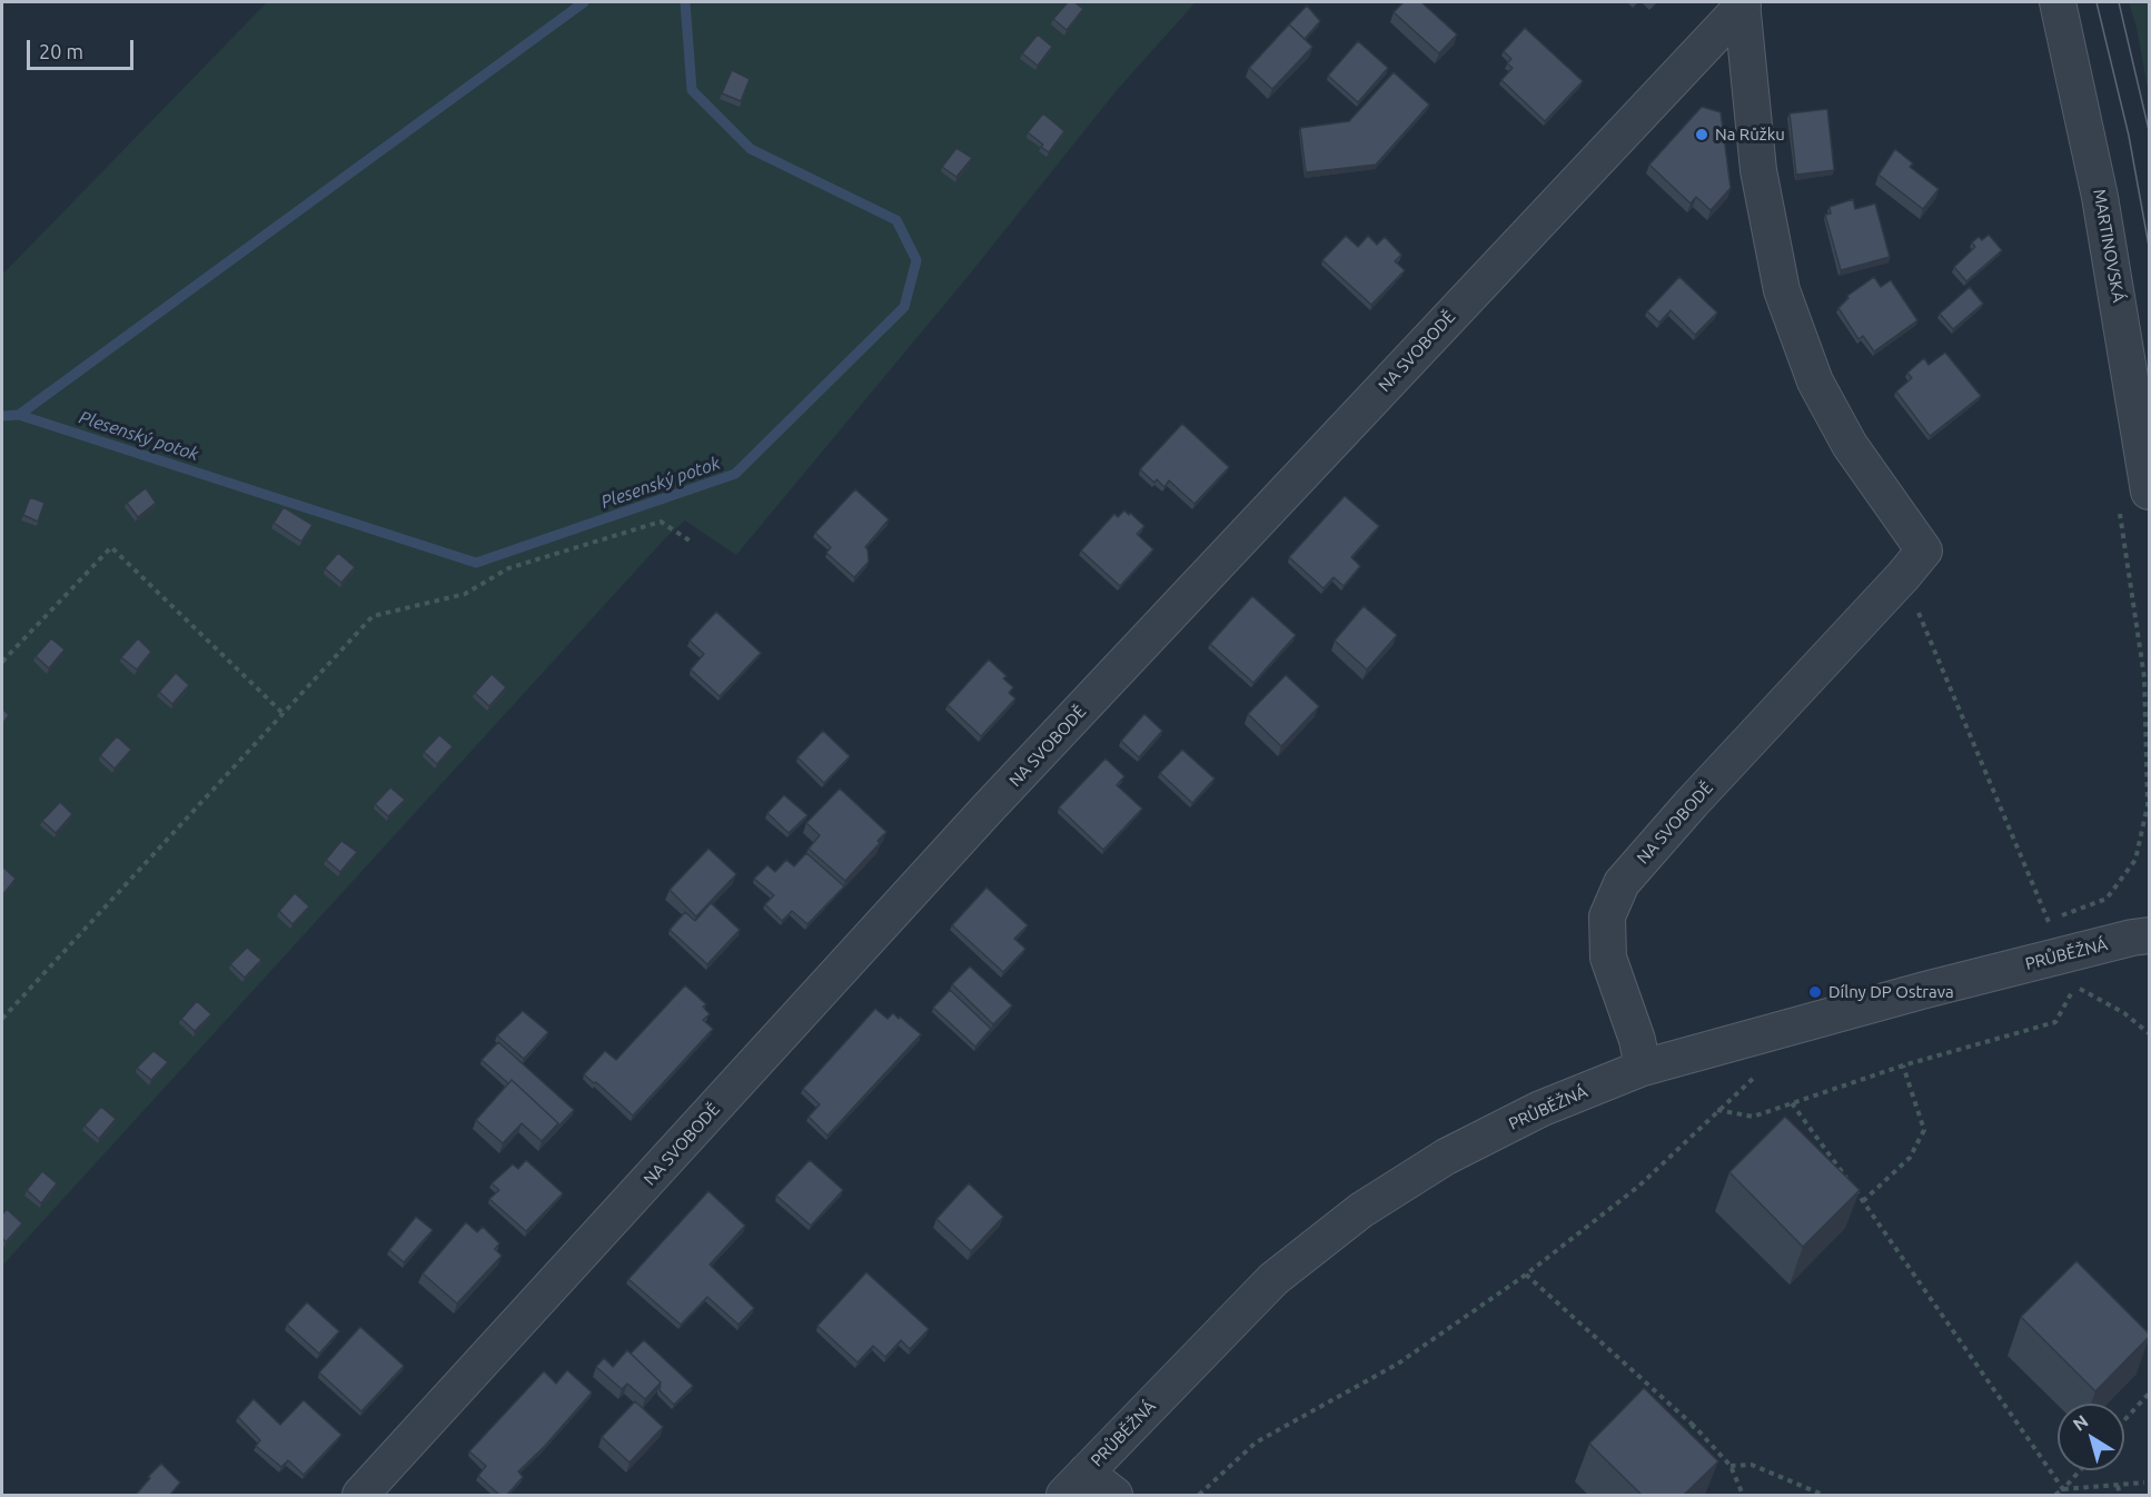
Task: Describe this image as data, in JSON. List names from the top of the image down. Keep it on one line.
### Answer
{"streets":{"street":["MARTINOVSKÁ","NA SVOBODĚ","PRŮBĚŽNÁ"]},"crossings":[["NA SVOBODĚ","PRŮBĚŽNÁ"]],"water":["Plesenský potok"],"places":["Na Růžku","Dílny DP Ostrava"],"scale_bar":"20 m","north":"top left"}
